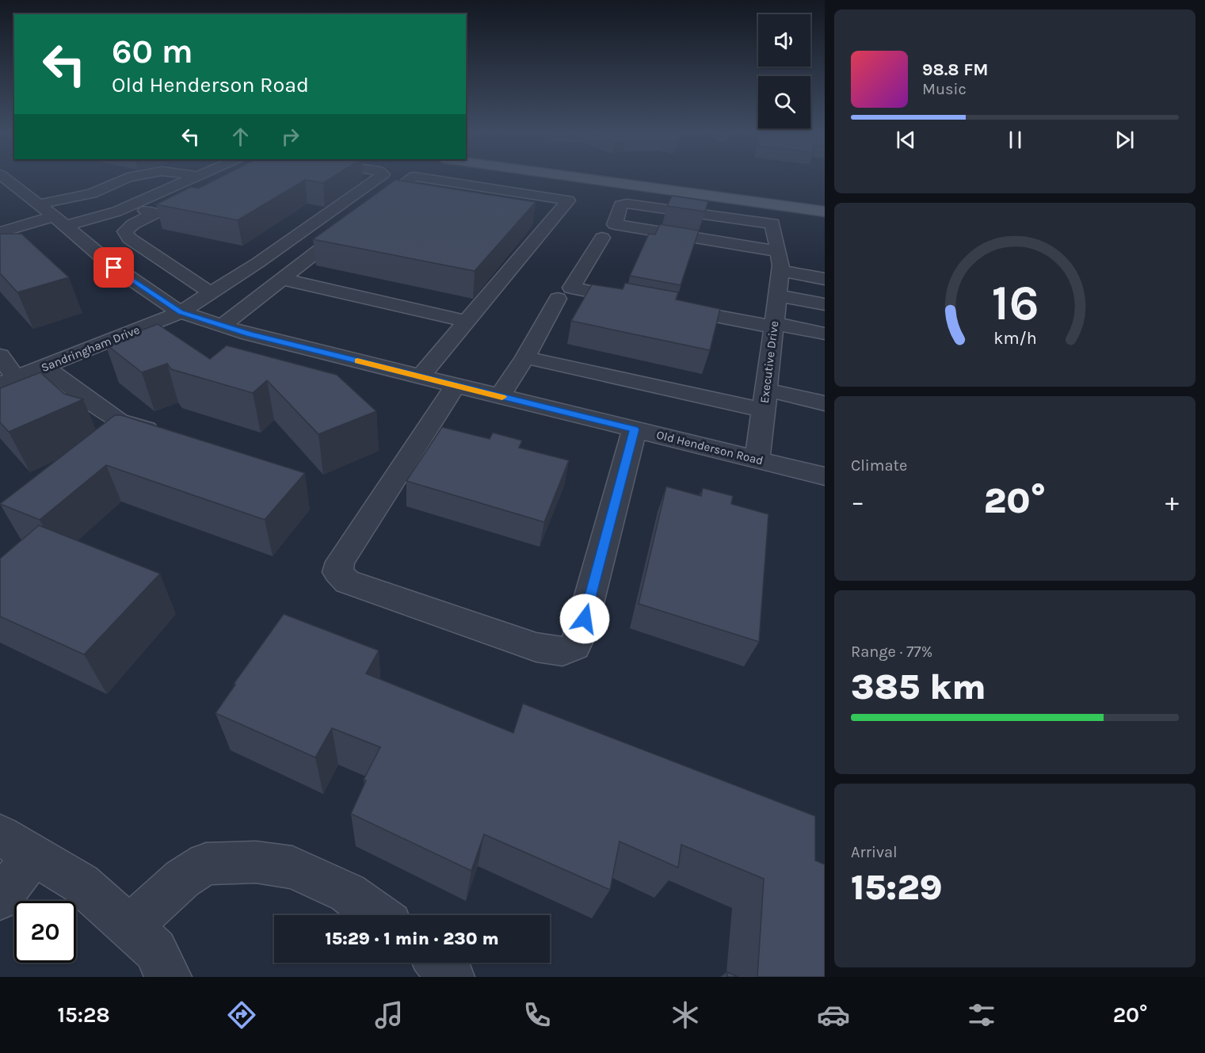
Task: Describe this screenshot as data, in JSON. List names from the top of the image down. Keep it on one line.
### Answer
{"streets":{"street":["Sandringham Drive","Executive Drive","Old Henderson Road"]},"crossings":[["Sandringham Drive","Old Henderson Road"],["Executive Drive","Old Henderson Road"]],"page":{"turn":["60 m","Old Henderson Road"],"song":["98.8 FM","Music"],"tile":["Climate",["Range · 77%","385 km"],["Arrival","15:29"]],"heat":["−","20°","+"],"limit":"20","trip":"15:29 · 1 min · 230 m","tabs":["15:28","20°"],"gauge":["16","km/h"]}}
